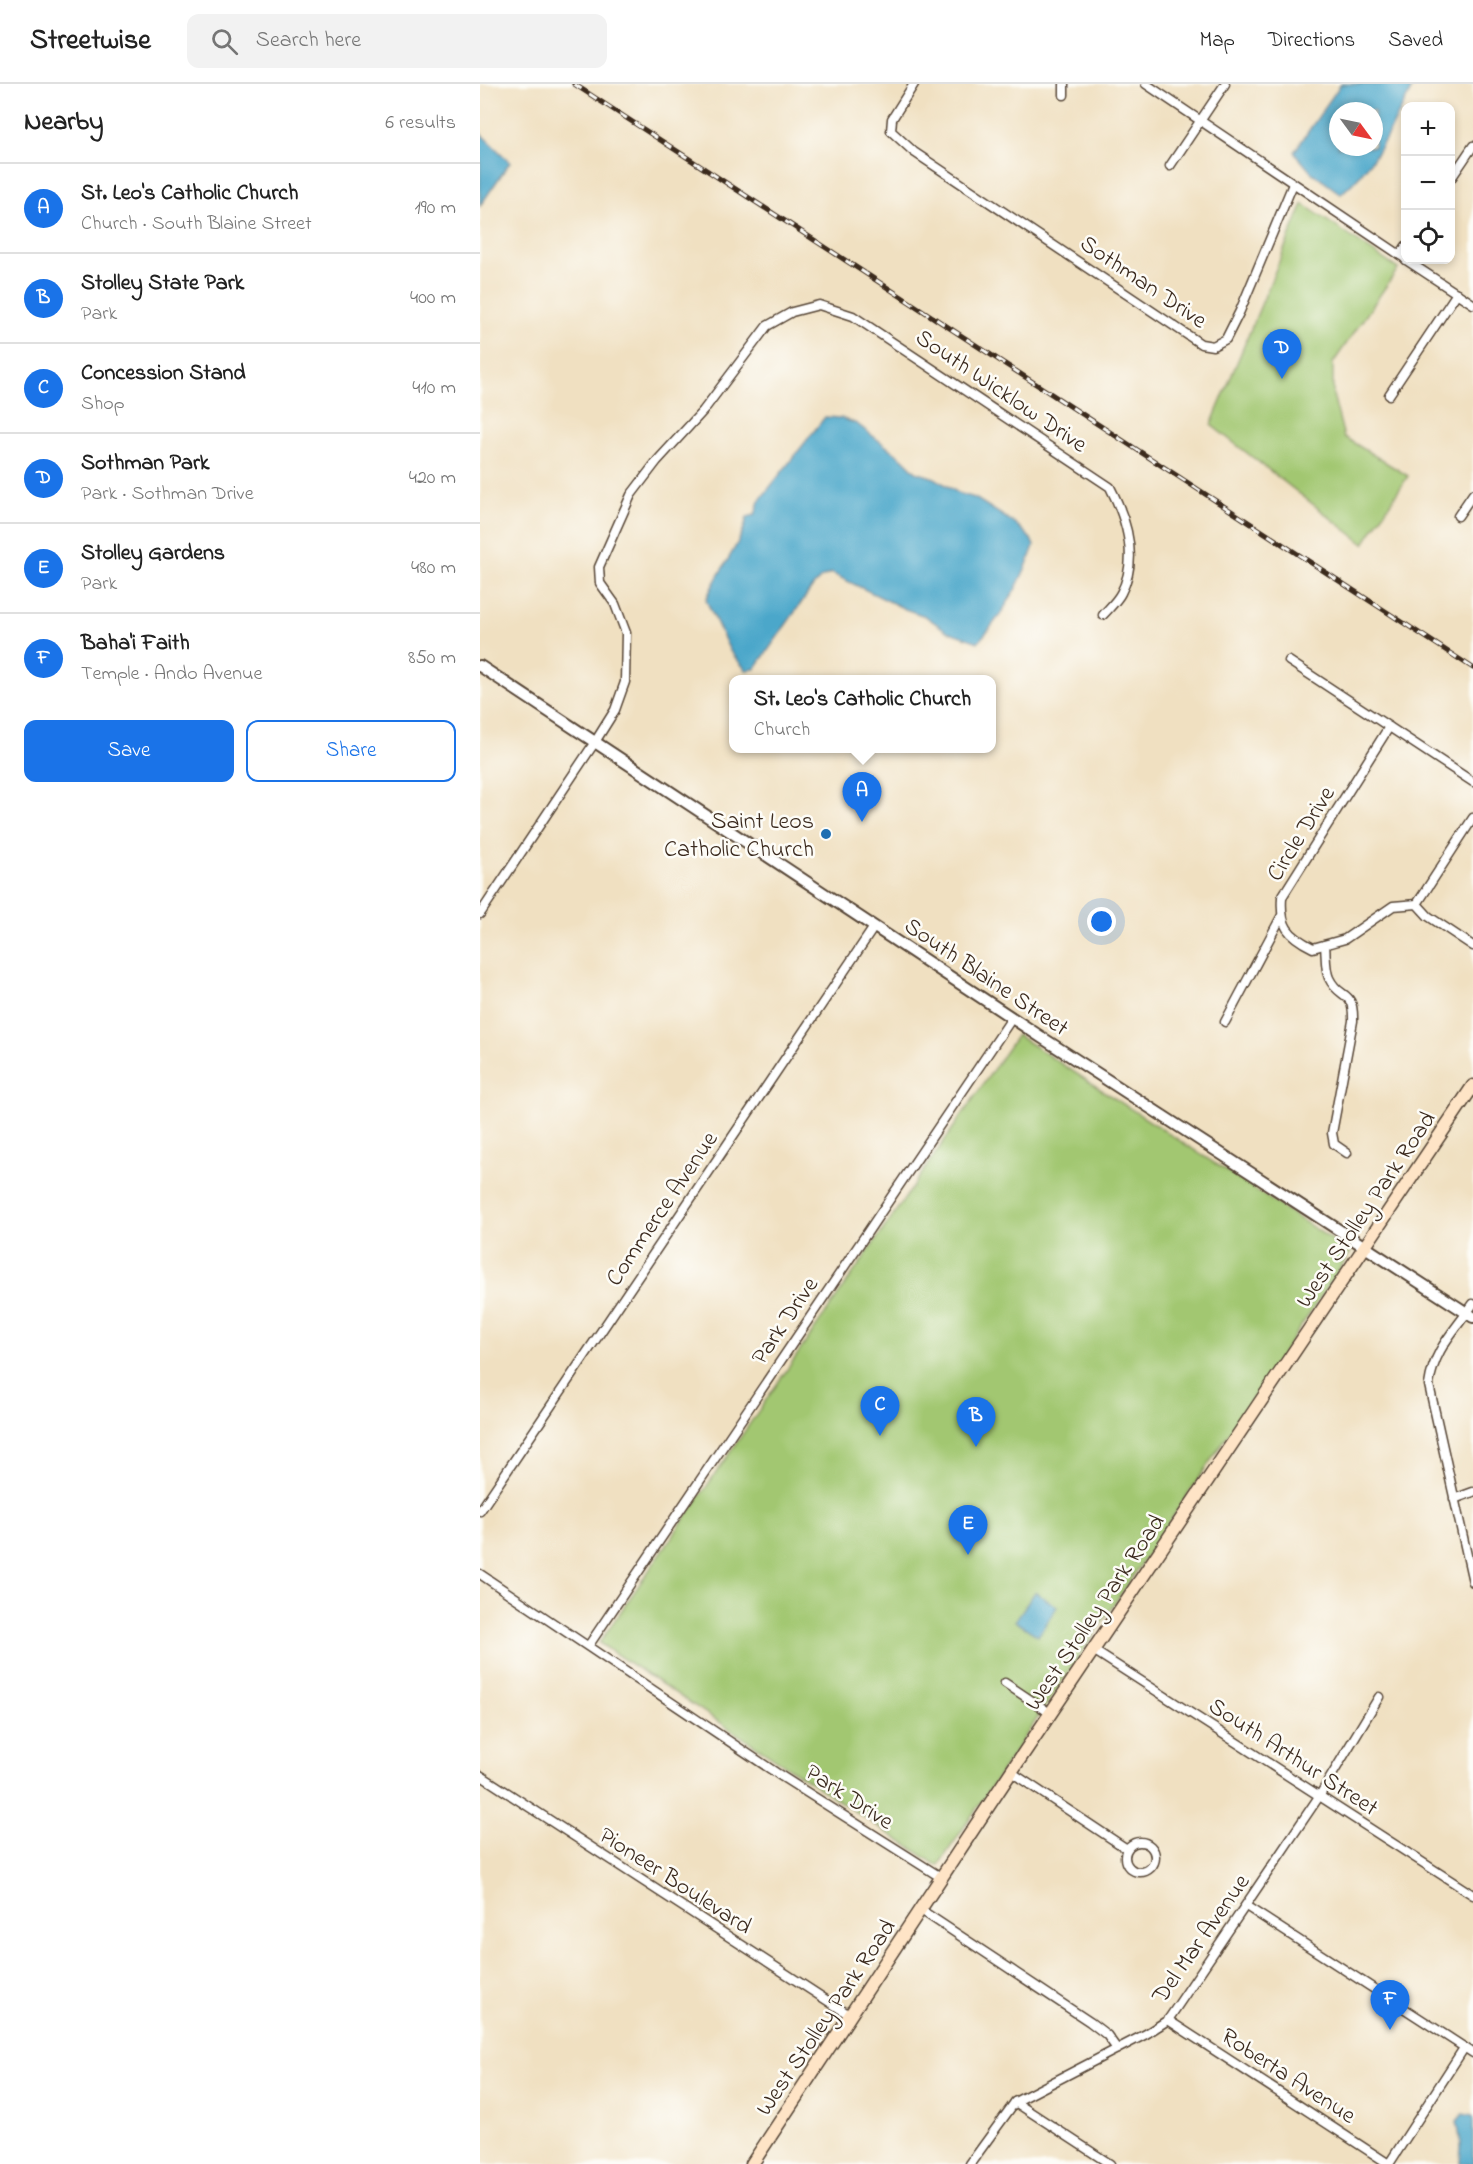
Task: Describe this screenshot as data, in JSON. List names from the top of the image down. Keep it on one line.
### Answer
{"streets":{"main road":["West Stolley Park Road"],"street":["Sothman Drive","South Wicklow Drive","Circle Drive","South Blaine Street","Commerce Avenue","Park Drive","South Arthur Street","Pioneer Boulevard","Del Mar Avenue","Roberta Avenue"]},"crossings":[["South Wicklow Drive","South Blaine Street"],["South Blaine Street","Commerce Avenue"],["South Blaine Street","West Stolley Park Road"],["South Blaine Street","Park Drive"],["West Stolley Park Road","Park Drive"],["West Stolley Park Road","South Arthur Street"],["West Stolley Park Road","Pioneer Boulevard"],["South Arthur Street","Del Mar Avenue"],["Del Mar Avenue","Roberta Avenue"]],"places":["Saint Leos Catholic Church"],"north":"bottom right","page":{"header":"Streetwise","search":"Search here","nav":["Map","Directions","Saved"],"heading":["Nearby","6 results"],"map_buttons":["+","−"],"list":[{"mark":"A","name":"St. Leo's Catholic Church","note":"Church · South Blaine Street","value":"190 m"},{"mark":"B","name":"Stolley State Park","note":"Park","value":"400 m"},{"mark":"C","name":"Concession Stand","note":"Shop","value":"410 m"},{"mark":"D","name":"Sothman Park","note":"Park · Sothman Drive","value":"420 m"},{"mark":"E","name":"Stolley Gardens","note":"Park","value":"480 m"},{"mark":"F","name":"Baha'i Faith","note":"Temple · Ando Avenue","value":"850 m"}],"pins":["D","A","C","B","E","F"],"popup":["St. Leo's Catholic Church","Church"],"buttons":["Save","Share"]}}
